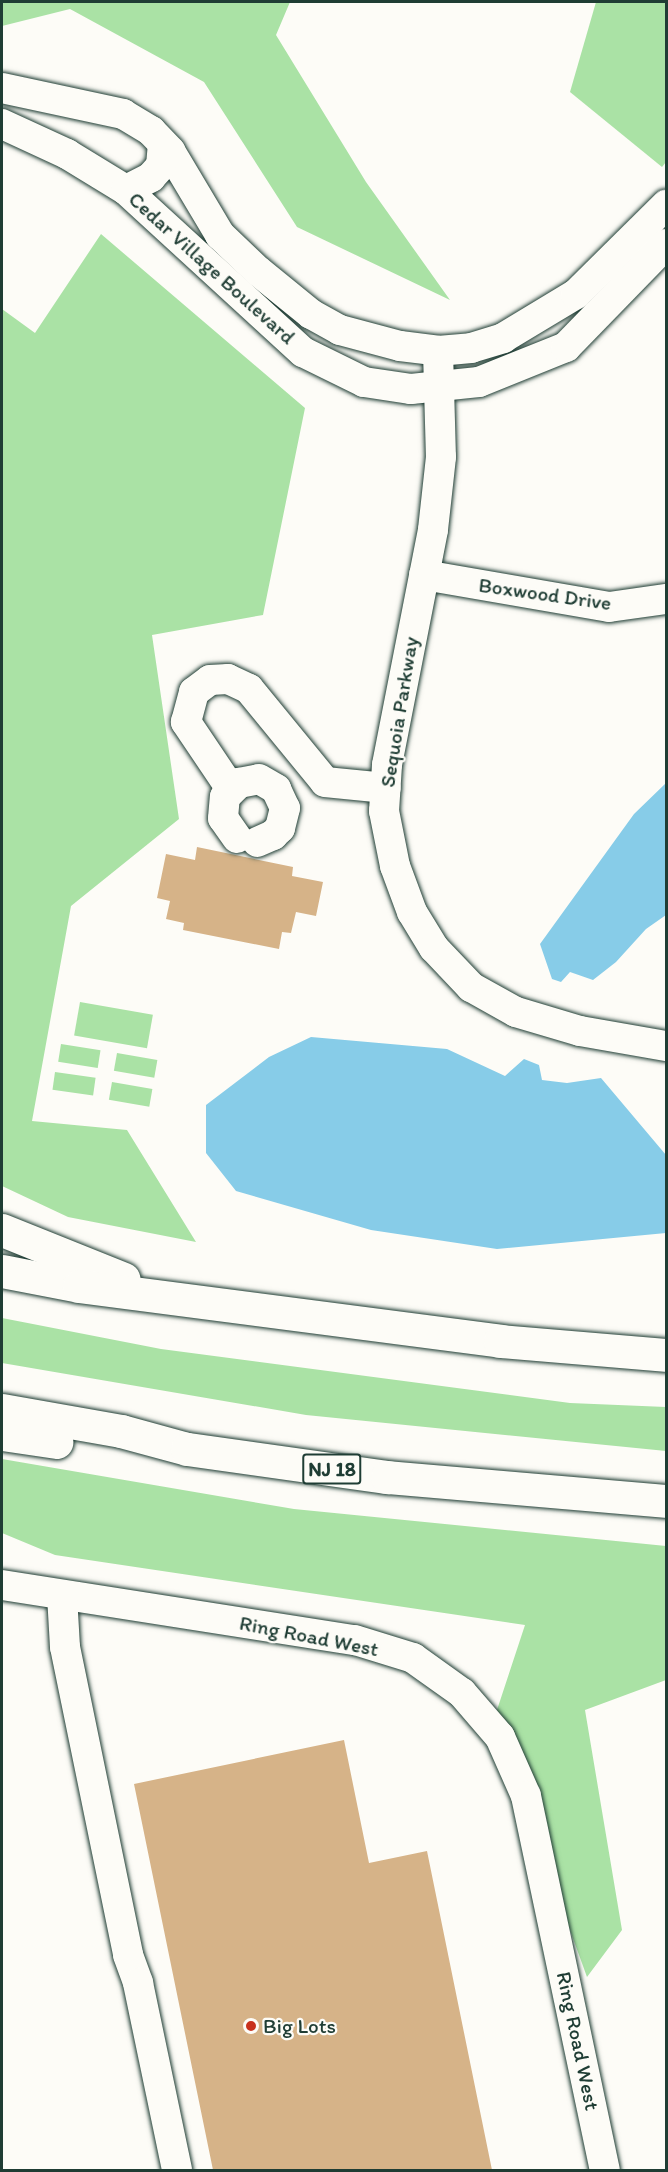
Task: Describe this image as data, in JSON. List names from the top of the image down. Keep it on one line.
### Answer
{"streets":{"highway":["NJ 18"],"street":["Cedar Village Boulevard","Boxwood Drive","Sequoia Parkway","Ring Road West"]},"crossings":[["Cedar Village Boulevard","Sequoia Parkway"],["Boxwood Drive","Sequoia Parkway"]],"places":["Big Lots"]}
